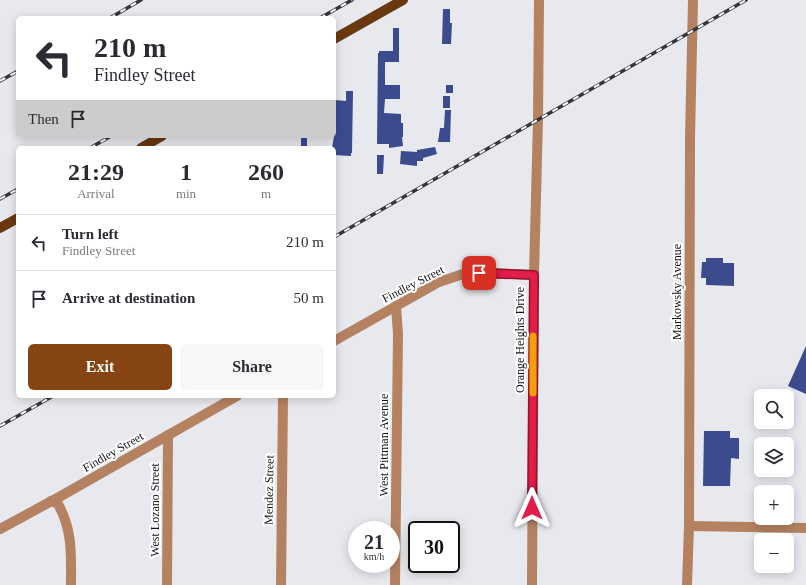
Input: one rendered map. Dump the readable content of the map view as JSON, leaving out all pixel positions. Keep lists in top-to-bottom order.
{
  "streets": {
    "street": [
      "Findley Street",
      "Markowsky Avenue",
      "Orange Heights Drive",
      "West Pittman Avenue",
      "Mendez Street",
      "West Lozano Street"
    ]
  },
  "crossings": [
    ["Findley Street", "Orange Heights Drive"],
    ["Findley Street", "West Pittman Avenue"],
    ["Findley Street", "West Lozano Street"]
  ],
  "page": {
    "turn": ["210 m", "Findley Street"],
    "then": "Then",
    "eta": [
      "21:29",
      "Arrival",
      "1",
      "min",
      "260",
      "m"
    ],
    "list": [
      {
        "name": "Turn left",
        "note": "Findley Street",
        "value": "210 m"
      },
      {
        "name": "Arrive at destination",
        "value": "50 m"
      }
    ],
    "buttons": ["Exit", "Share"],
    "map_buttons": ["+", "−"],
    "speed": "21 km/h",
    "limit": "30"
  }
}
